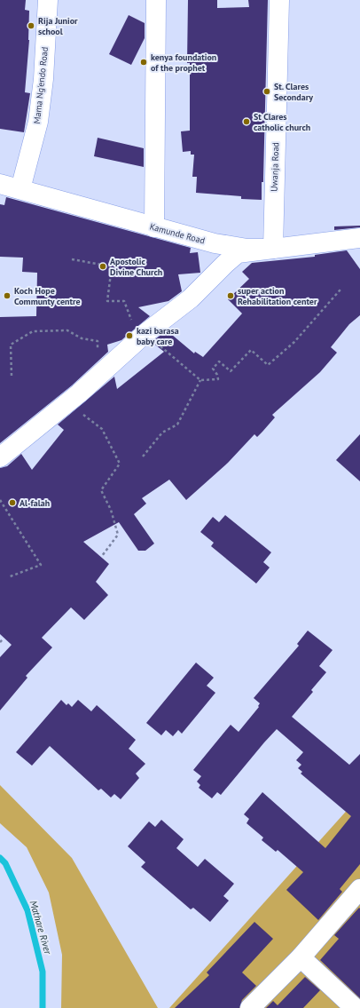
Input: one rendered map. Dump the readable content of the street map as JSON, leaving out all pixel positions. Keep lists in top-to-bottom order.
{
  "streets": {
    "street": ["Mama Ng'endo Road", "Uwanja Road", "Kamunde Road"]
  },
  "crossings": [
    ["Mama Ng'endo Road", "Kamunde Road"],
    ["Uwanja Road", "Kamunde Road"]
  ],
  "water": ["Mathare River"],
  "places": [
    "Rija Junior school",
    "kenya foundation of the prophet",
    "St. Clares Secondary",
    "St Clares catholic church",
    "Apostolic Divine Church",
    "Koch Hope Communty centre",
    "super action Rehabilitation center",
    "kazi barasa baby care",
    "Al-falah"
  ]
}
